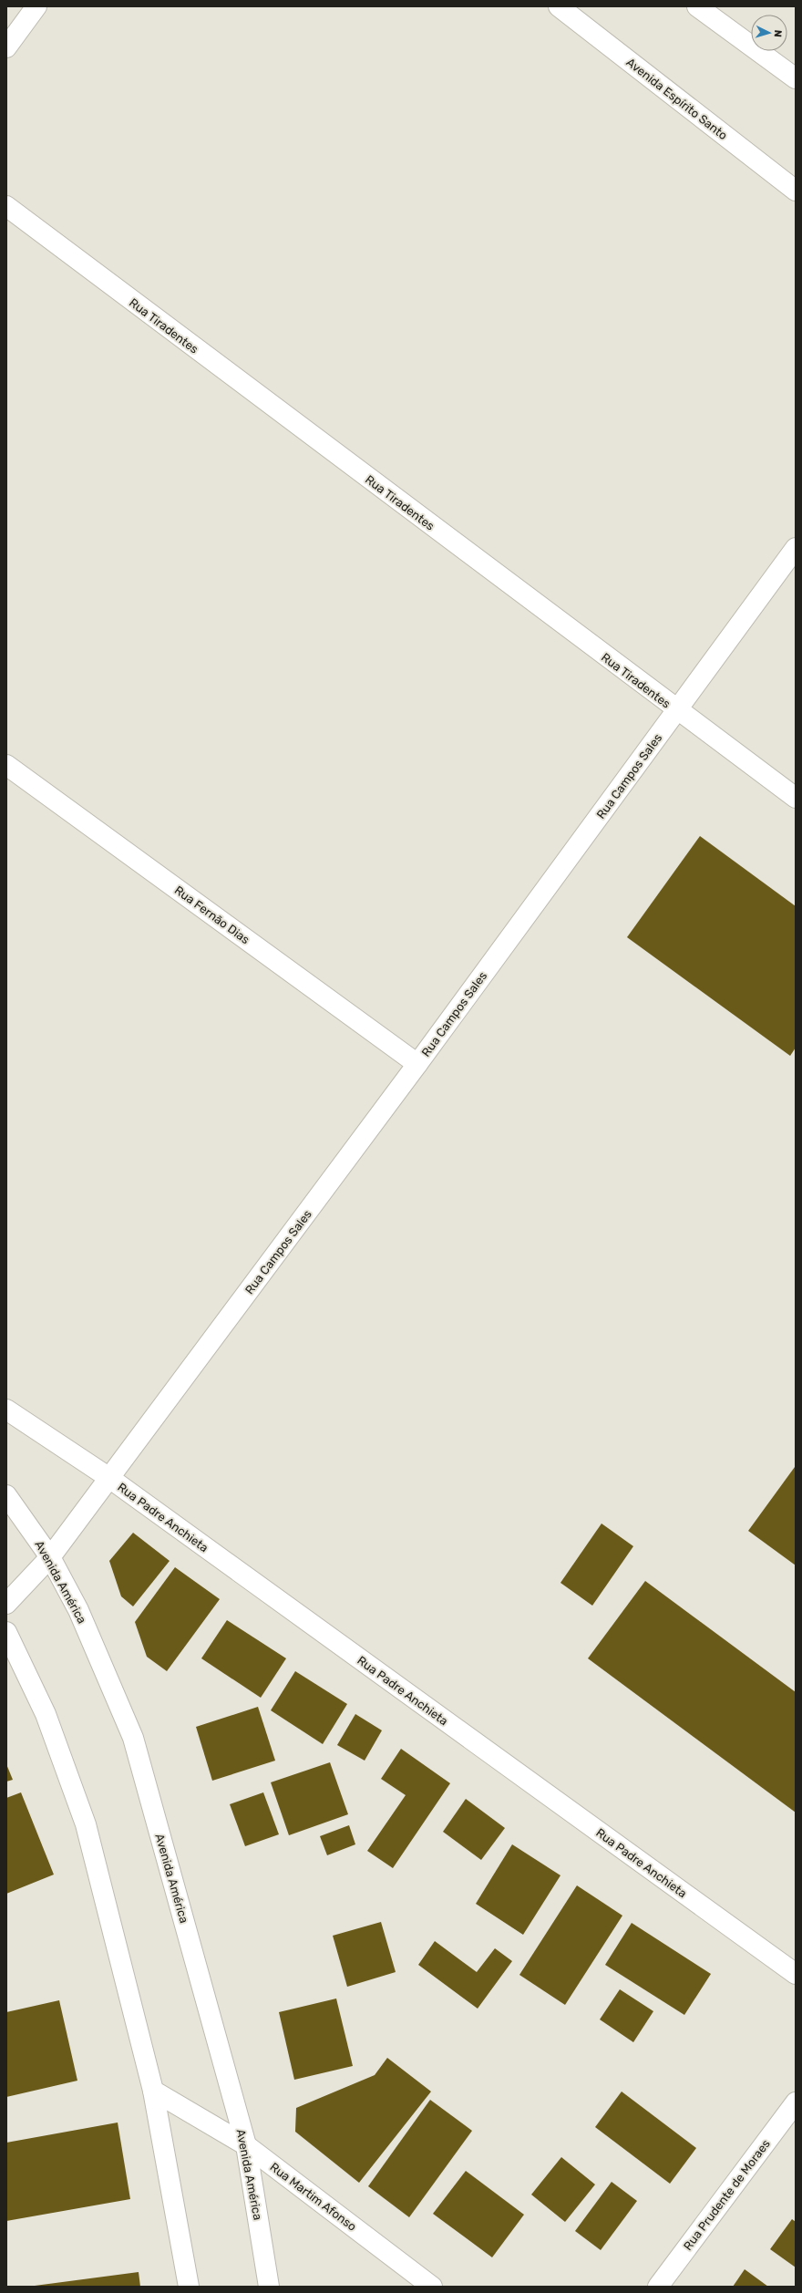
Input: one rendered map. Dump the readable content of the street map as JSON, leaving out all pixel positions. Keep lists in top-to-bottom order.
{
  "streets": {
    "street": [
      "Avenida Espírito Santo",
      "Rua Tiradentes",
      "Rua Campos Sales",
      "Rua Fernão Dias",
      "Rua Padre Anchieta",
      "Avenida América",
      "Rua Prudente de Moraes",
      "Rua Martim Afonso"
    ]
  },
  "crossings": [
    ["Rua Tiradentes", "Rua Campos Sales"],
    ["Rua Campos Sales", "Rua Fernão Dias"],
    ["Rua Campos Sales", "Rua Padre Anchieta"],
    ["Rua Campos Sales", "Avenida América"],
    ["Avenida América", "Rua Martim Afonso"]
  ],
  "north": "right"
}
